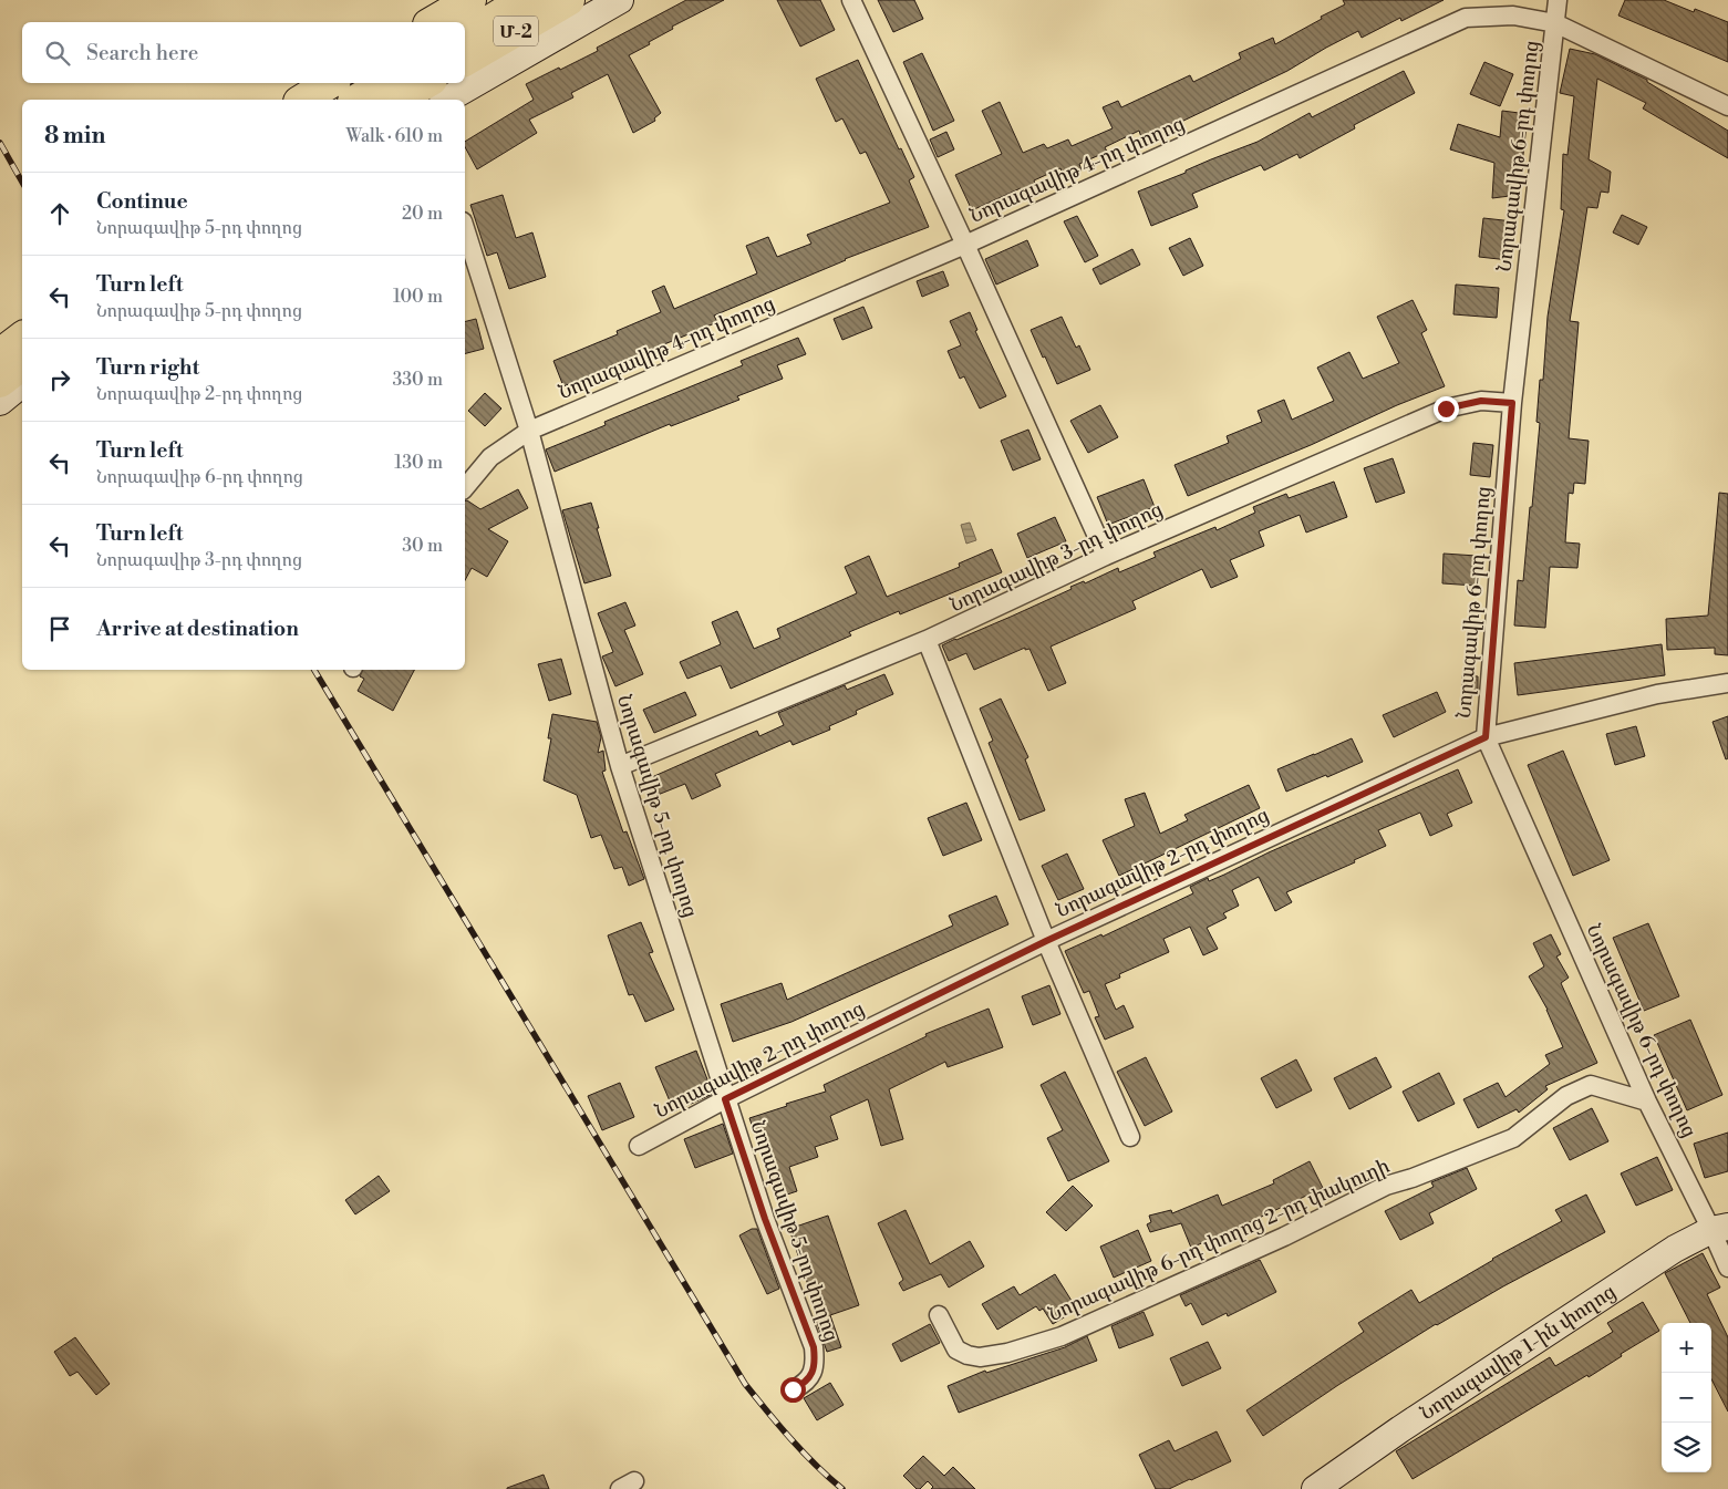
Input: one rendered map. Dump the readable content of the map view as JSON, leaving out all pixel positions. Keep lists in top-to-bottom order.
{
  "streets": {
    "highway": ["Մ-2"],
    "main road": ["Նորագավիթ 1-ին փողոց"],
    "street": [
      "Նորագավիթ 6-րդ փողոց",
      "Նորագավիթ 4-րդ փողոց",
      "Նորագավիթ 3-րդ փողոց",
      "Նորագավիթ 5-րդ փողոց",
      "Նորագավիթ 2-րդ փողոց",
      "Նորագավիթ 6-րդ փողոց 2-րդ փակուղի"
    ]
  },
  "crossings": [
    ["Նորագավիթ 6-րդ փողոց", "Նորագավիթ 4-րդ փողոց"],
    ["Նորագավիթ 6-րդ փողոց", "Նորագավիթ 3-րդ փողոց"],
    ["Նորագավիթ 6-րդ փողոց", "Նորագավիթ 2-րդ փողոց"],
    ["Նորագավիթ 6-րդ փողոց", "Նորագավիթ 6-րդ փողոց 2-րդ փակուղի"],
    ["Նորագավիթ 6-րդ փողոց", "Նորագավիթ 1-ին փողոց"],
    ["Նորագավիթ 4-րդ փողոց", "Նորագավիթ 5-րդ փողոց"],
    ["Նորագավիթ 3-րդ փողոց", "Նորագավիթ 5-րդ փողոց"],
    ["Նորագավիթ 5-րդ փողոց", "Նորագավիթ 2-րդ փողոց"]
  ],
  "page": {
    "search": "Search here",
    "heading": ["8 min", "Walk · 610 m"],
    "list": [
      ["Continue", "Նորագավիթ 5-րդ փողոց", "20 m"],
      ["Turn left", "Նորագավիթ 5-րդ փողոց", "100 m"],
      ["Turn right", "Նորագավիթ 2-րդ փողոց", "330 m"],
      ["Turn left", "Նորագավիթ 6-րդ փողոց", "130 m"],
      ["Turn left", "Նորագավիթ 3-րդ փողոց", "30 m"],
      "Arrive at destination"
    ],
    "map_buttons": ["+", "−"]
  }
}
